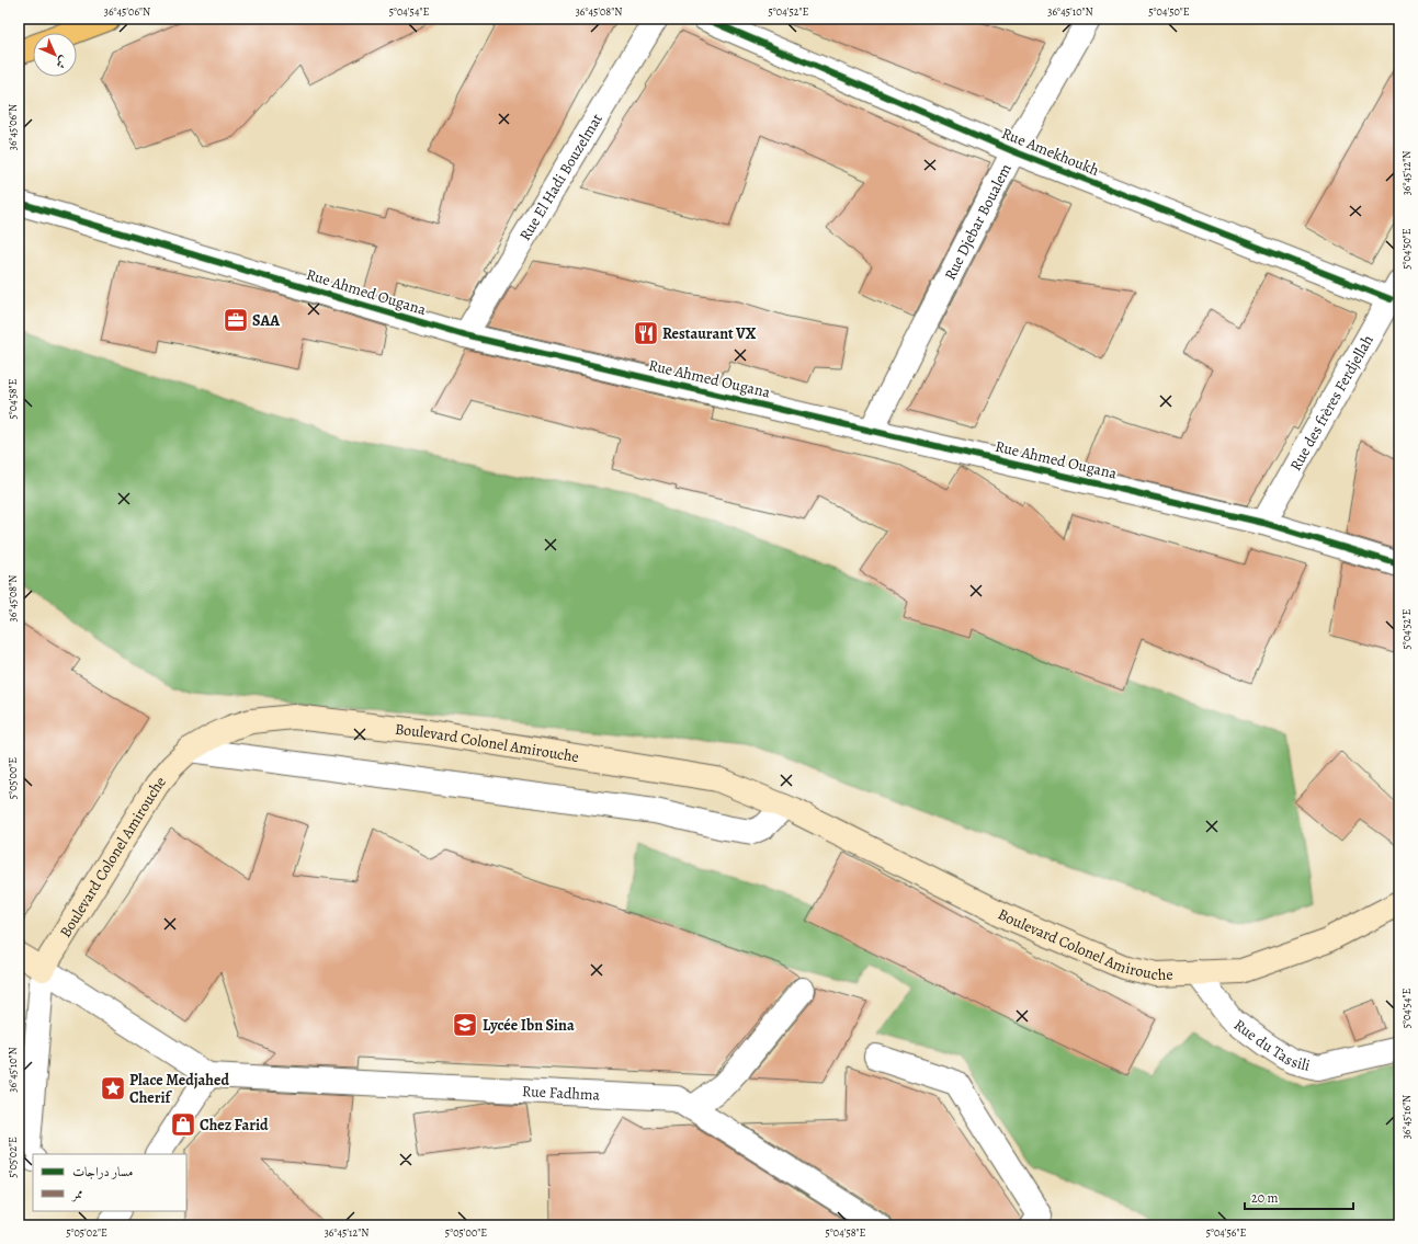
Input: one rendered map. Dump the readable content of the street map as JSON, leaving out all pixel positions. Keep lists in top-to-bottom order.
{
  "streets": {
    "main road": ["Boulevard Colonel Amirouche"],
    "street": [
      "Rue Amekhoukh",
      "Rue El Hadi Bouzelmat",
      "Rue Djebar Boualem",
      "Rue Ahmed Ougana",
      "Rue des frères Ferdjellah",
      "Rue du Tassili",
      "Rue Fadhma"
    ]
  },
  "crossings": [
    ["Rue Amekhoukh", "Rue Djebar Boualem"],
    ["Rue Amekhoukh", "Rue des frères Ferdjellah"],
    ["Rue El Hadi Bouzelmat", "Rue Ahmed Ougana"],
    ["Rue Djebar Boualem", "Rue Ahmed Ougana"],
    ["Rue Ahmed Ougana", "Rue des frères Ferdjellah"],
    ["Boulevard Colonel Amirouche", "Rue du Tassili"]
  ],
  "places": {
    "office": ["SAA"],
    "restaurant": ["Restaurant VX"],
    "school or university": ["Lycée Ibn Sina"],
    "place": ["Place Medjahed Cherif"],
    "shop": ["Chez Farid"]
  },
  "legend": ["مسار دراجات", "ممر"],
  "scale_bar": "20 m",
  "north": "bottom right",
  "coordinates": [
    "36°45'06\"N",
    "5°04'54\"E",
    "36°45'08\"N",
    "5°04'52\"E",
    "36°45'10\"N",
    "5°04'50\"E",
    "36°45'12\"N",
    "5°04'58\"E",
    "5°05'00\"E",
    "36°45'16\"N",
    "5°05'02\"E",
    "5°04'56\"E"
  ]
}
